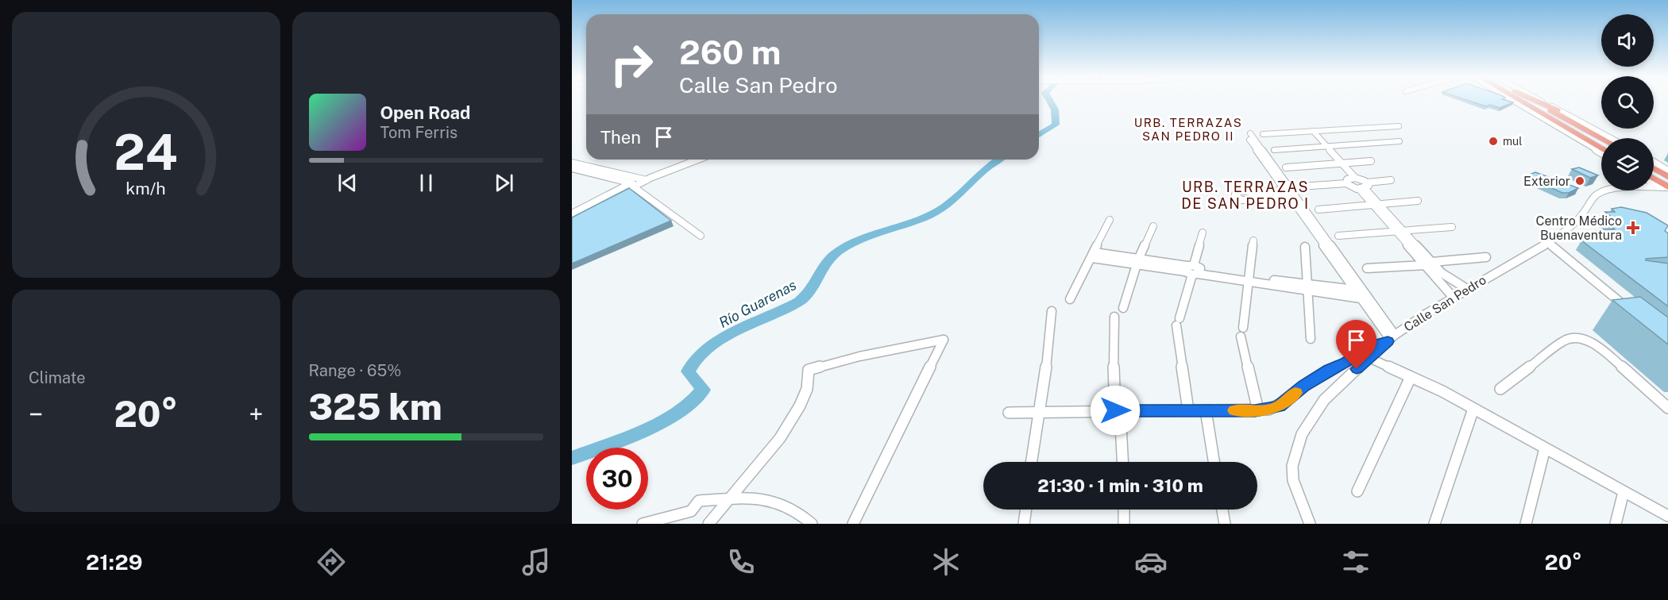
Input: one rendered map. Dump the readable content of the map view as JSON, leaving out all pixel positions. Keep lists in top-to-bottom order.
{
  "streets": {
    "street": ["Calle San Pedro"]
  },
  "districts": ["URB. TERRAZAS SAN PEDRO II", "URB. TERRAZAS DE SAN PEDRO I"],
  "water": ["Río Guarenas"],
  "places": {
    "other": ["mul", "Exterior"],
    "health": ["Centro Médico Buenaventura"]
  },
  "page": {
    "turn": ["260 m", "Calle San Pedro"],
    "song": ["Open Road", "Tom Ferris"],
    "then": "Then",
    "tile": [
      "Climate",
      ["Range · 65%", "325 km"]
    ],
    "heat": ["−", "20°", "+"],
    "limit": "30",
    "trip": "21:30 · 1 min · 310 m",
    "tabs": ["21:29", "20°"],
    "gauge": ["24", "km/h"]
  }
}
